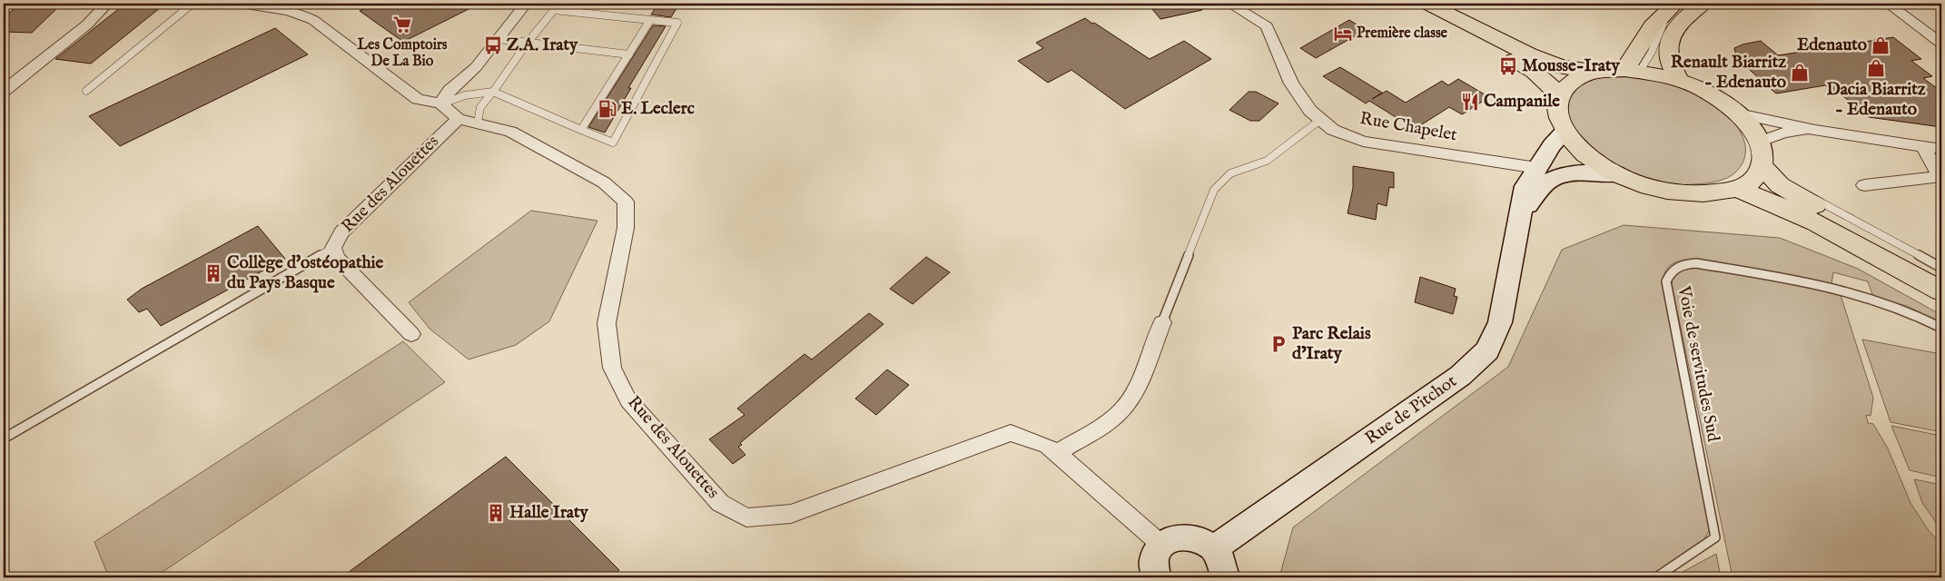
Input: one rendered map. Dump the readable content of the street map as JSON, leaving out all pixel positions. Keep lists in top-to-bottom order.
{
  "streets": {
    "street": ["Rue Chapelet", "Rue des Alouettes", "Rue de Pitchot"],
    "lane": ["Voie de servitudes Sud"]
  },
  "crossings": [
    ["Rue Chapelet", "Rue de Pitchot"]
  ],
  "places": {
    "supermarket": ["Les Comptoirs De La Bio"],
    "hotel": ["Première classe"],
    "bus stop": ["Z.A. Iraty", "Mousse-Iraty"],
    "shop": ["Edenauto", "Dacia Biarritz - Edenauto", "Renault Biarritz - Edenauto"],
    "restaurant": ["Campanile"],
    "fuel station": ["E. Leclerc"],
    "building": ["Collège d'ostéopathie du Pays Basque", "Halle Iraty"],
    "parking": ["Parc Relais d’Iraty"]
  }
}
